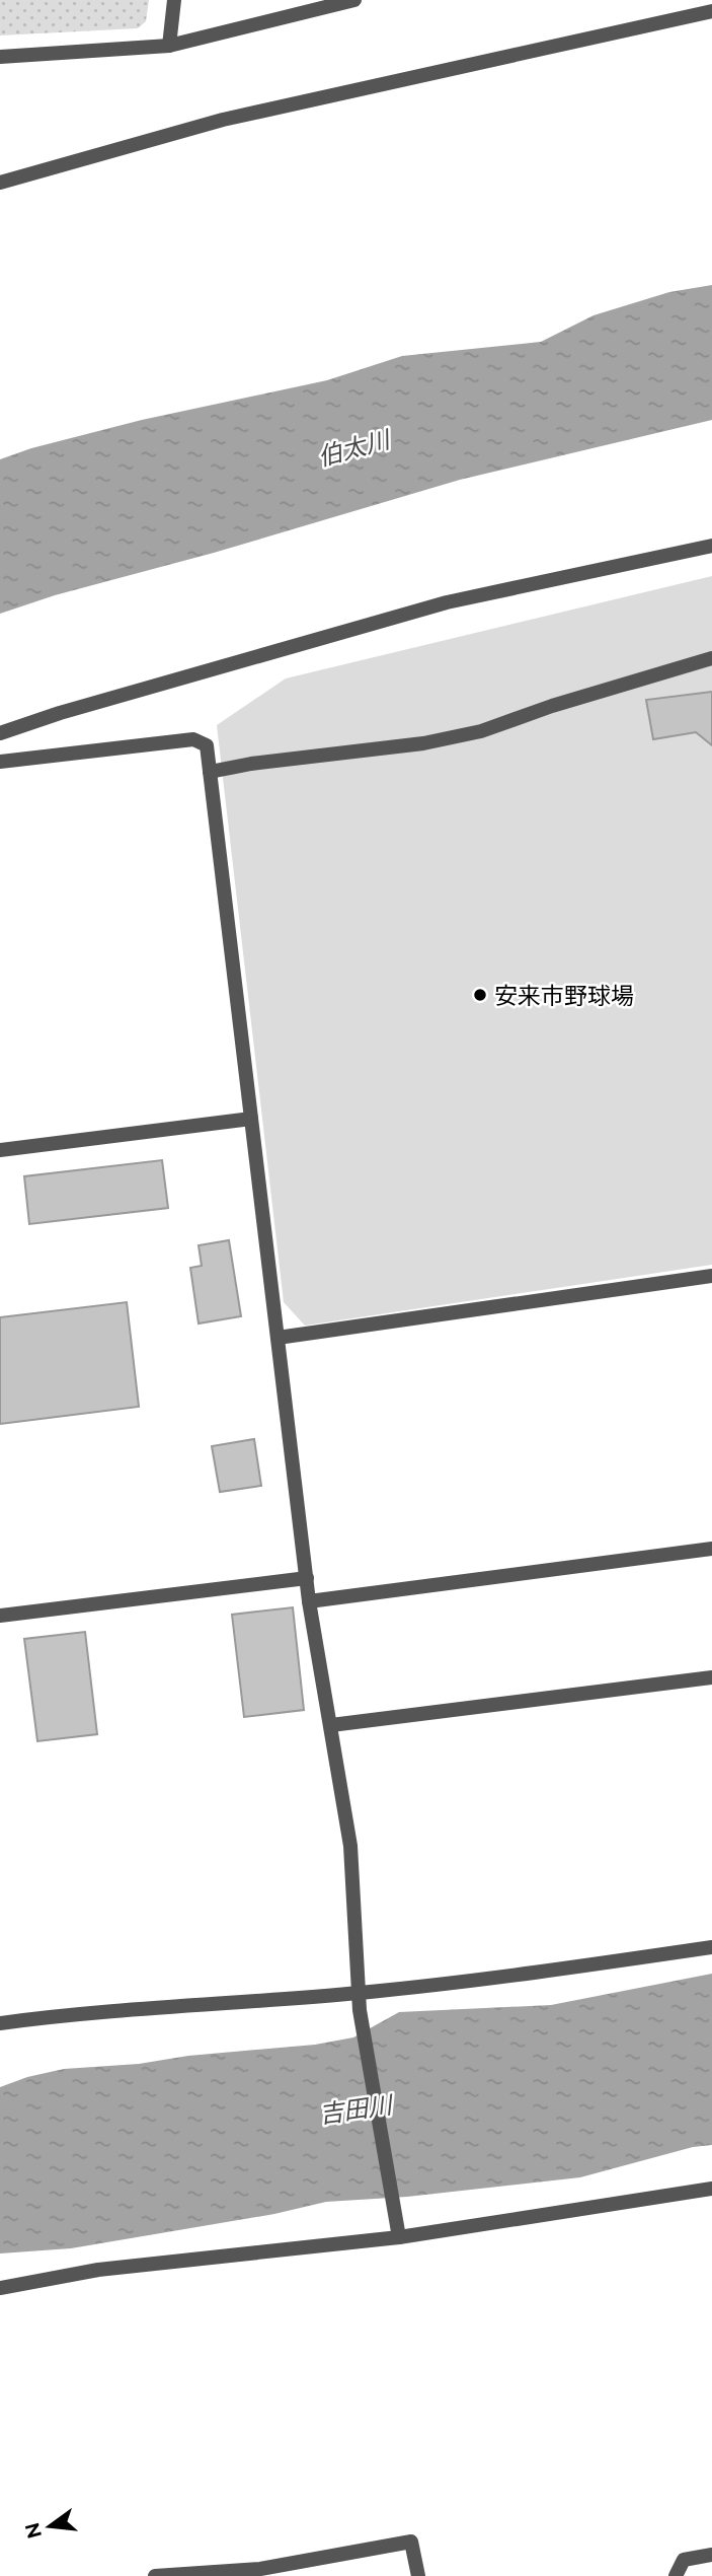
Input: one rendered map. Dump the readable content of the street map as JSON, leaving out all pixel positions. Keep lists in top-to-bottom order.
{
  "water": ["伯太川", "吉田川"],
  "places": ["安来市野球場"],
  "north": "left"
}
